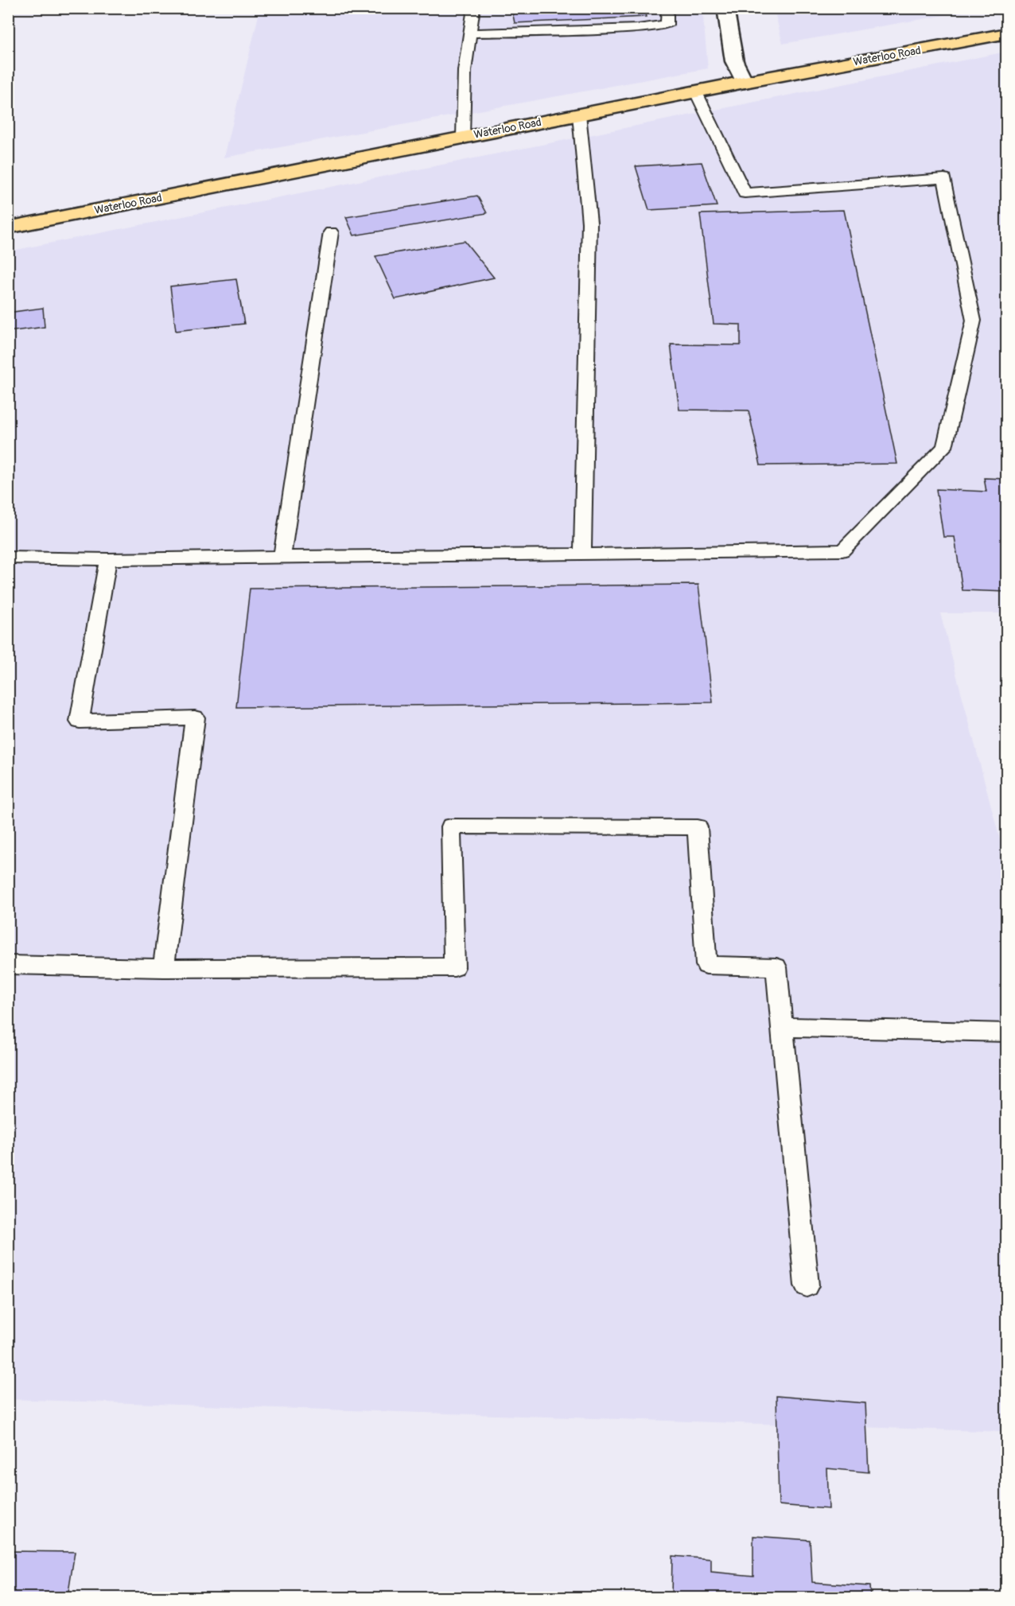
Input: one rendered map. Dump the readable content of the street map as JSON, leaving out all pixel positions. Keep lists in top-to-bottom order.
{
  "streets": {
    "main road": ["Waterloo Road"]
  }
}
